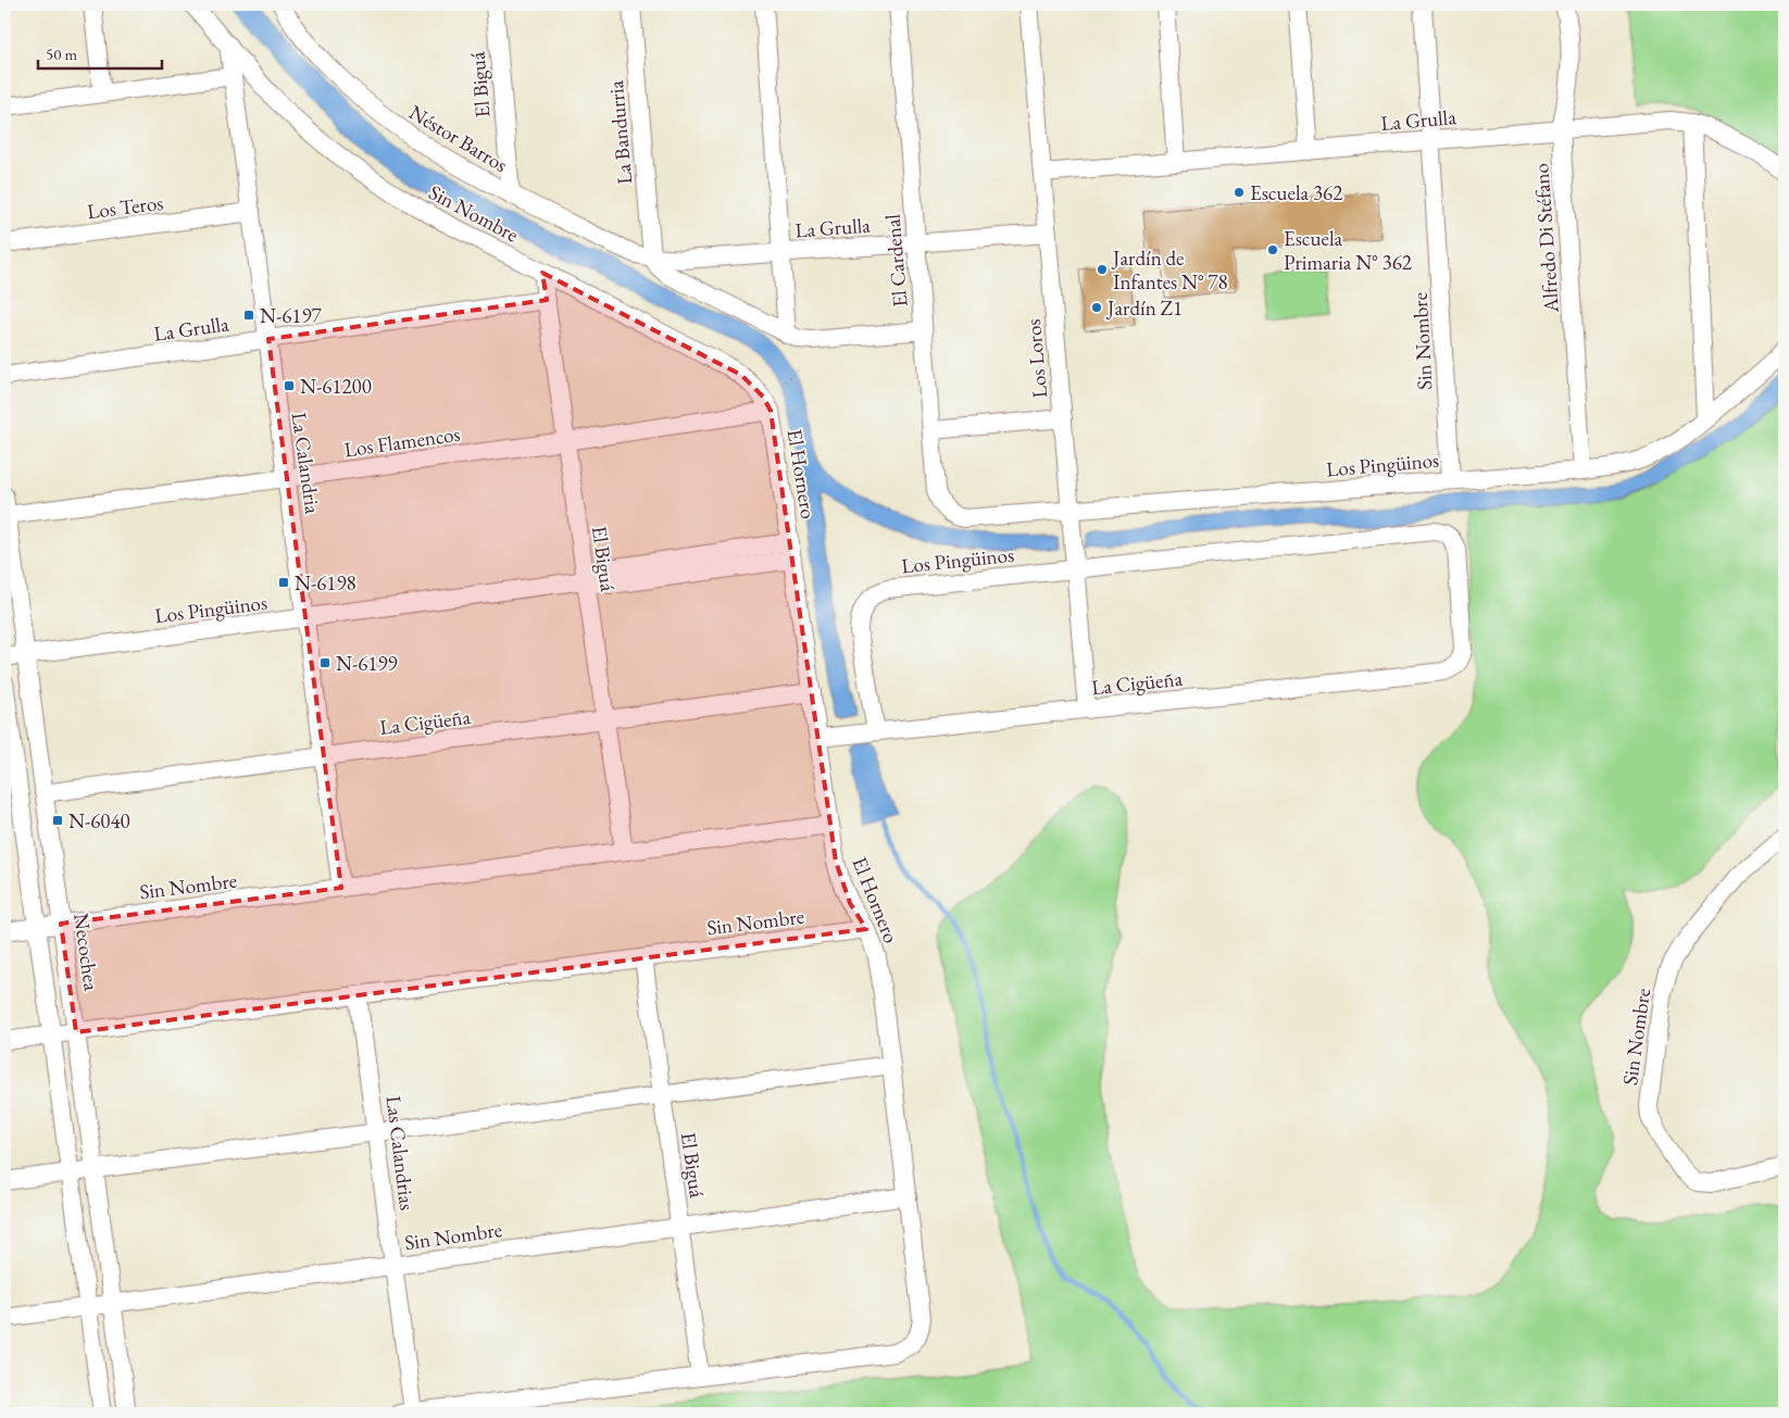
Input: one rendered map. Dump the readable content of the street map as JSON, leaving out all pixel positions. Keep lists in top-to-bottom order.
{
  "streets": {
    "street": [
      "El Biguá",
      "La Grulla",
      "La Bandurria",
      "Néstor Barros",
      "Los Teros",
      "Sin Nombre",
      "Alfredo Di Stéfano",
      "El Cardenal",
      "Los Loros",
      "Los Flamencos",
      "La Calandria",
      "Los Pingüinos",
      "El Hornero",
      "La Cigüeña",
      "Necochea",
      "Las Calandrias"
    ]
  },
  "crossings": [
    ["El Biguá", "La Grulla"],
    ["El Biguá", "Néstor Barros"],
    ["El Biguá", "Sin Nombre"],
    ["El Biguá", "Los Flamencos"],
    ["El Biguá", "Los Pingüinos"],
    ["El Biguá", "El Hornero"],
    ["El Biguá", "La Cigüeña"],
    ["La Grulla", "La Bandurria"],
    ["La Grulla", "Néstor Barros"],
    ["La Grulla", "Sin Nombre"],
    ["La Grulla", "Alfredo Di Stéfano"],
    ["La Grulla", "El Cardenal"],
    ["La Grulla", "Los Loros"],
    ["La Grulla", "La Calandria"],
    ["La Bandurria", "Néstor Barros"],
    ["Los Teros", "La Calandria"],
    ["Sin Nombre", "Los Flamencos"],
    ["Sin Nombre", "La Calandria"],
    ["Sin Nombre", "Los Pingüinos"],
    ["Sin Nombre", "El Hornero"],
    ["Sin Nombre", "Necochea"],
    ["Sin Nombre", "Las Calandrias"],
    ["Alfredo Di Stéfano", "Los Pingüinos"],
    ["El Cardenal", "Los Pingüinos"],
    ["Los Loros", "Los Pingüinos"],
    ["Los Loros", "La Cigüeña"],
    ["Los Flamencos", "La Calandria"],
    ["Los Flamencos", "El Hornero"],
    ["Los Flamencos", "Necochea"],
    ["La Calandria", "Los Pingüinos"],
    ["La Calandria", "La Cigüeña"],
    ["Los Pingüinos", "El Hornero"],
    ["Los Pingüinos", "La Cigüeña"],
    ["Los Pingüinos", "Necochea"],
    ["El Hornero", "La Cigüeña"],
    ["La Cigüeña", "Necochea"]
  ],
  "places": {
    "other": [
      "Escuela 362",
      "Escuela Primaria N° 362",
      "Jardín de Infantes N° 78",
      "Jardín Z1"
    ],
    "transit": [
      "N-6197",
      "N-61200",
      "N-6198",
      "N-6199",
      "N-6040"
    ]
  },
  "scale_bar": "50 m"
}
